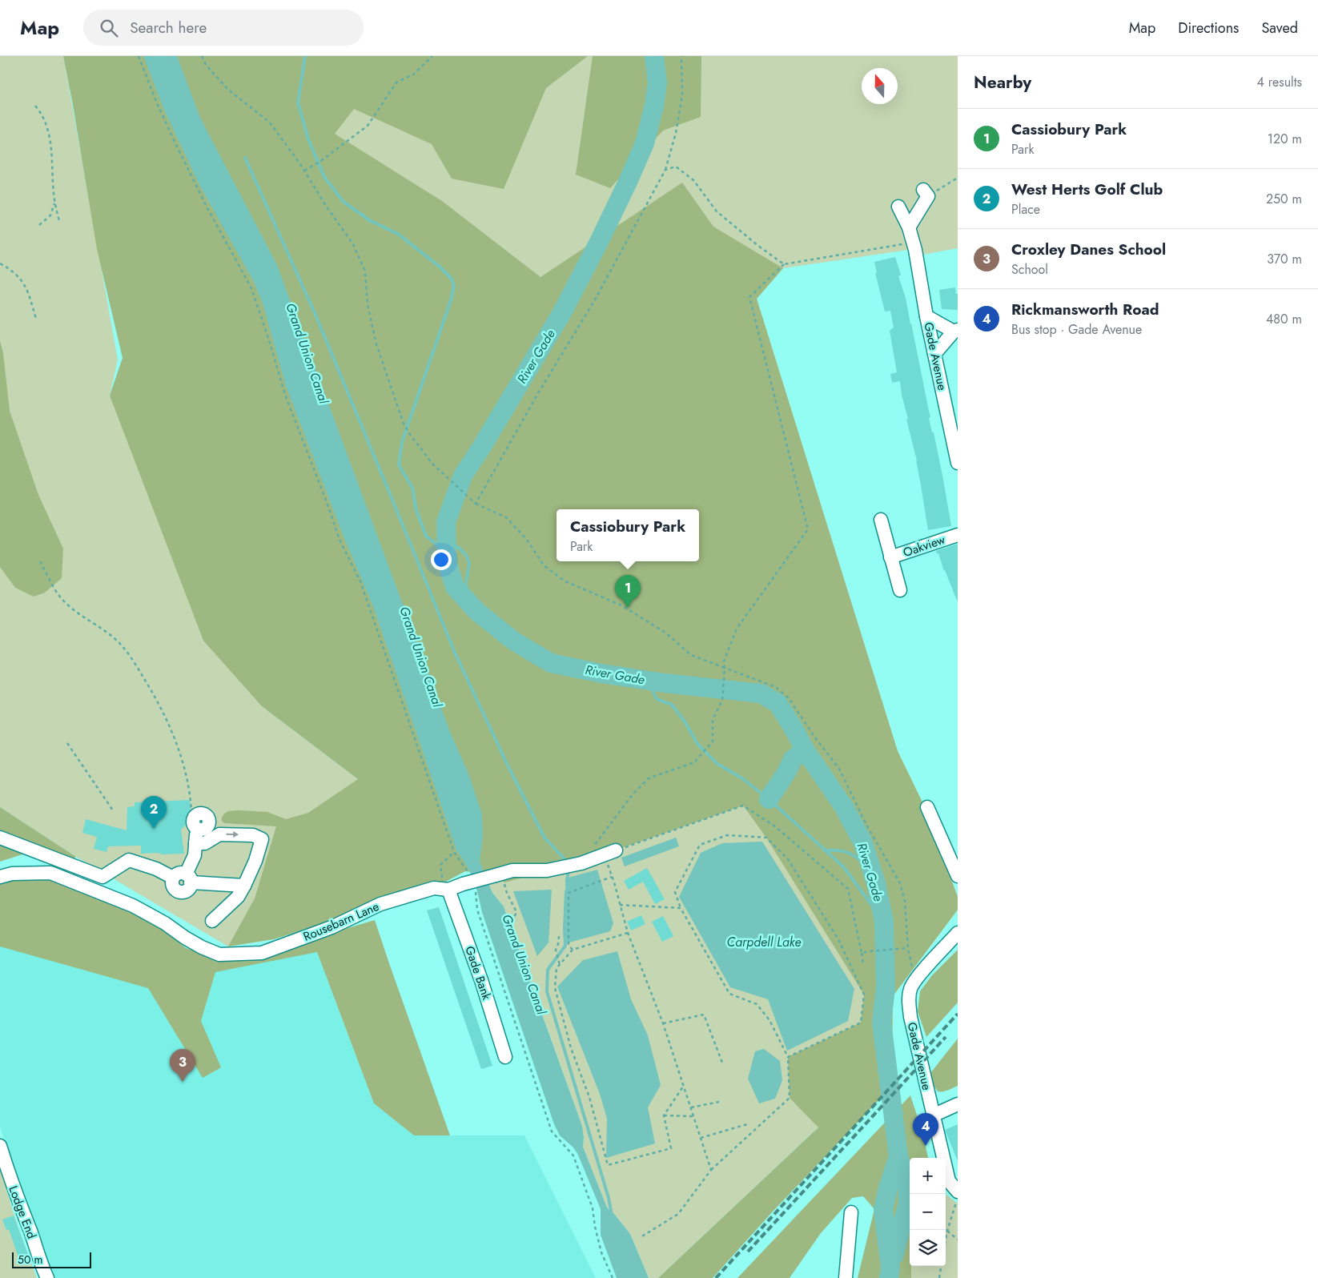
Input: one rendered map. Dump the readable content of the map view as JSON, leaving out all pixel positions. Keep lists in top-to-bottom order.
{
  "streets": {
    "street": [
      "Gade Avenue",
      "Oakview",
      "Rousebarn Lane",
      "Gade Bank",
      "Lodge End"
    ]
  },
  "crossings": [
    ["Rousebarn Lane", "Gade Bank"]
  ],
  "water": ["Grand Union Canal", "River Gade", "Carpdell Lake"],
  "scale_bar": "50 m",
  "north": "top",
  "page": {
    "header": "Map",
    "search": "Search here",
    "nav": ["Map", "Directions", "Saved"],
    "heading": ["Nearby", "4 results"],
    "list": [
      {
        "mark": "1",
        "name": "Cassiobury Park",
        "note": "Park",
        "value": "120 m"
      },
      {
        "mark": "2",
        "name": "West Herts Golf Club",
        "note": "Place",
        "value": "250 m"
      },
      {
        "mark": "3",
        "name": "Croxley Danes School",
        "note": "School",
        "value": "370 m"
      },
      {
        "mark": "4",
        "name": "Rickmansworth Road",
        "note": "Bus stop · Gade Avenue",
        "value": "480 m"
      }
    ],
    "popup": ["Cassiobury Park", "Park"],
    "pins": [
      "1",
      "2",
      "3",
      "4"
    ],
    "map_buttons": ["+", "−"],
    "scale": "50 m"
  }
}
